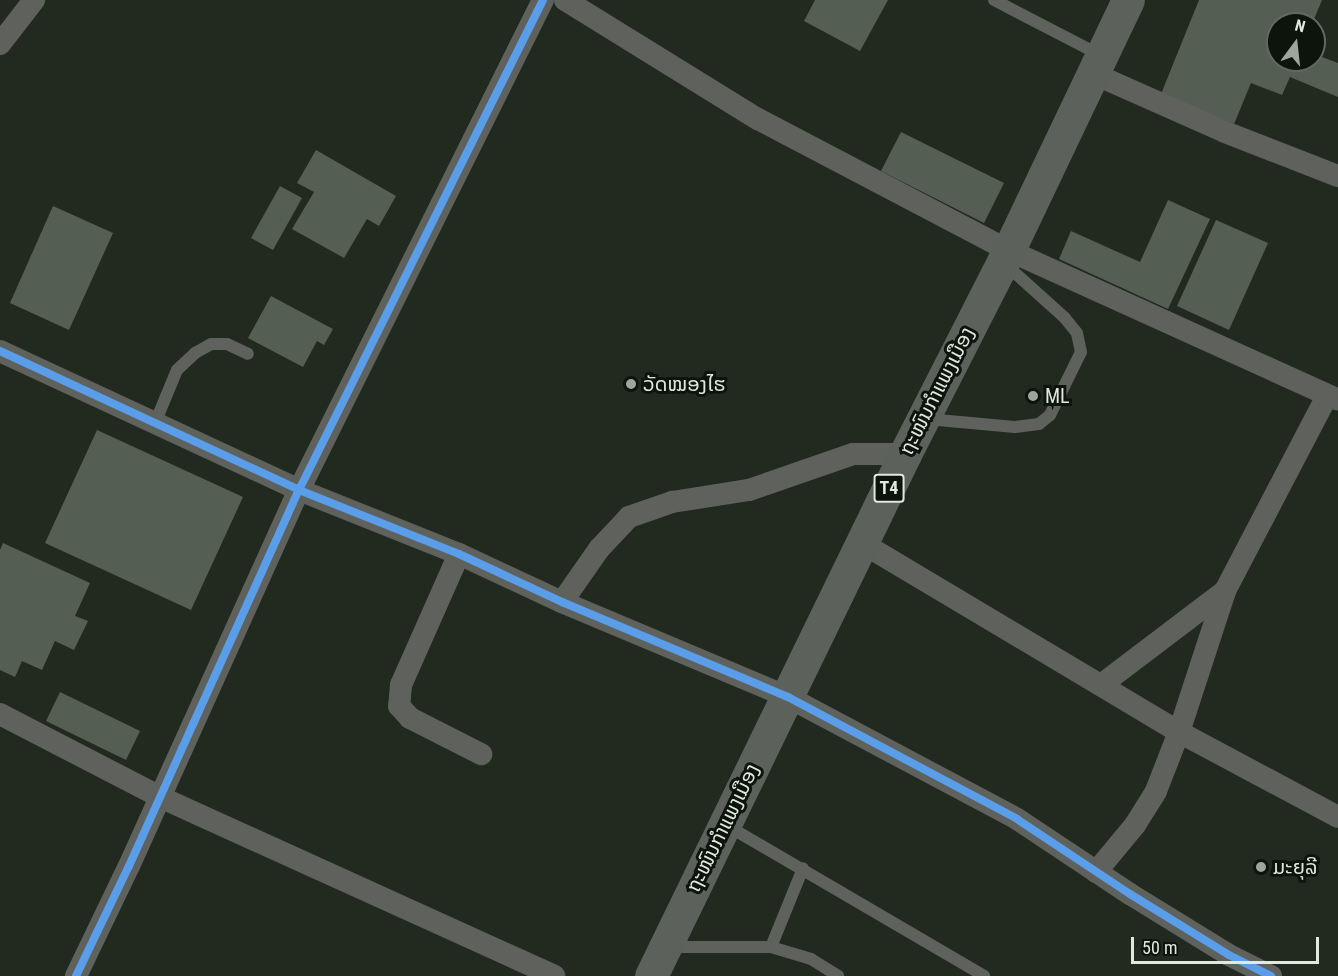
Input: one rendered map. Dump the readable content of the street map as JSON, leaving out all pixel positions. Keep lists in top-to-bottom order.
{
  "streets": {
    "main road": ["ຖະໜົນກຳແພງເມືອງ", "T4"]
  },
  "places": ["ວັດໝອງໄຮ", "ML", "ມະຍຸລີ"],
  "scale_bar": "50 m",
  "north": "top"
}
